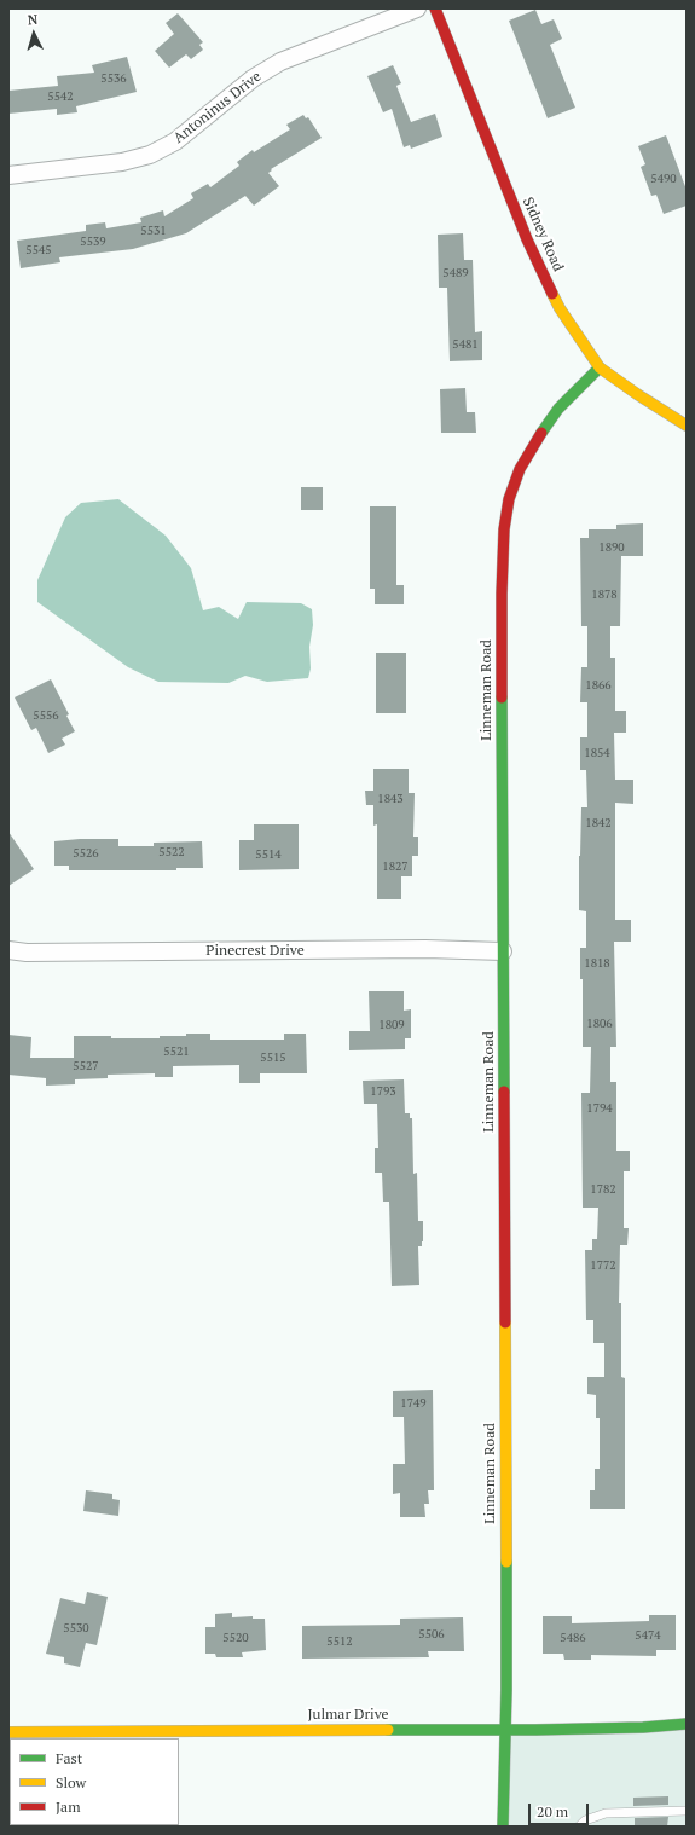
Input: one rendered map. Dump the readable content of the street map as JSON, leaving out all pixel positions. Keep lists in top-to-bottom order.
{
  "streets": {
    "street": [
      "Antoninus Drive",
      "Sidney Road",
      "Linneman Road",
      "Pinecrest Drive",
      "Julmar Drive"
    ]
  },
  "crossings": [
    ["Sidney Road", "Linneman Road"],
    ["Linneman Road", "Pinecrest Drive"],
    ["Linneman Road", "Julmar Drive"]
  ],
  "house_numbers": [
    "5536",
    "5542",
    "5490",
    "5531",
    "5539",
    "5545",
    "5489",
    "5481",
    "1890",
    "1878",
    "1866",
    "5556",
    "1854",
    "1843",
    "1842",
    "5522",
    "5526",
    "5514",
    "1827",
    "1818",
    "1806",
    "1809",
    "5521",
    "5515",
    "5527",
    "1793",
    "1794",
    "1782",
    "1772",
    "1749",
    "5530",
    "5506",
    "5474",
    "5520",
    "5486",
    "5512"
  ],
  "legend": ["Fast", "Slow", "Jam"],
  "scale_bar": "20 m",
  "north": "top"
}
